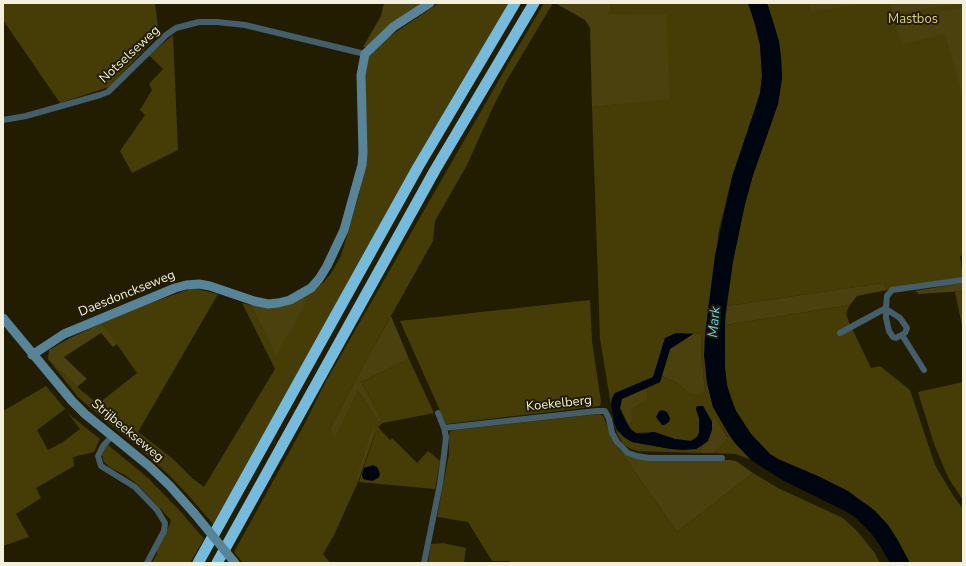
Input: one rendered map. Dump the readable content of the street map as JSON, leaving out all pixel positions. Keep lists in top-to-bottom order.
{
  "streets": {
    "street": [
      "Notselseweg",
      "Daesdonckseweg",
      "Koekelberg",
      "Strijbeekseweg"
    ]
  },
  "crossings": [
    ["Notselseweg", "Daesdonckseweg"],
    ["Daesdonckseweg", "Strijbeekseweg"]
  ],
  "water": ["Mark"],
  "parks": ["Mastbos"]
}
